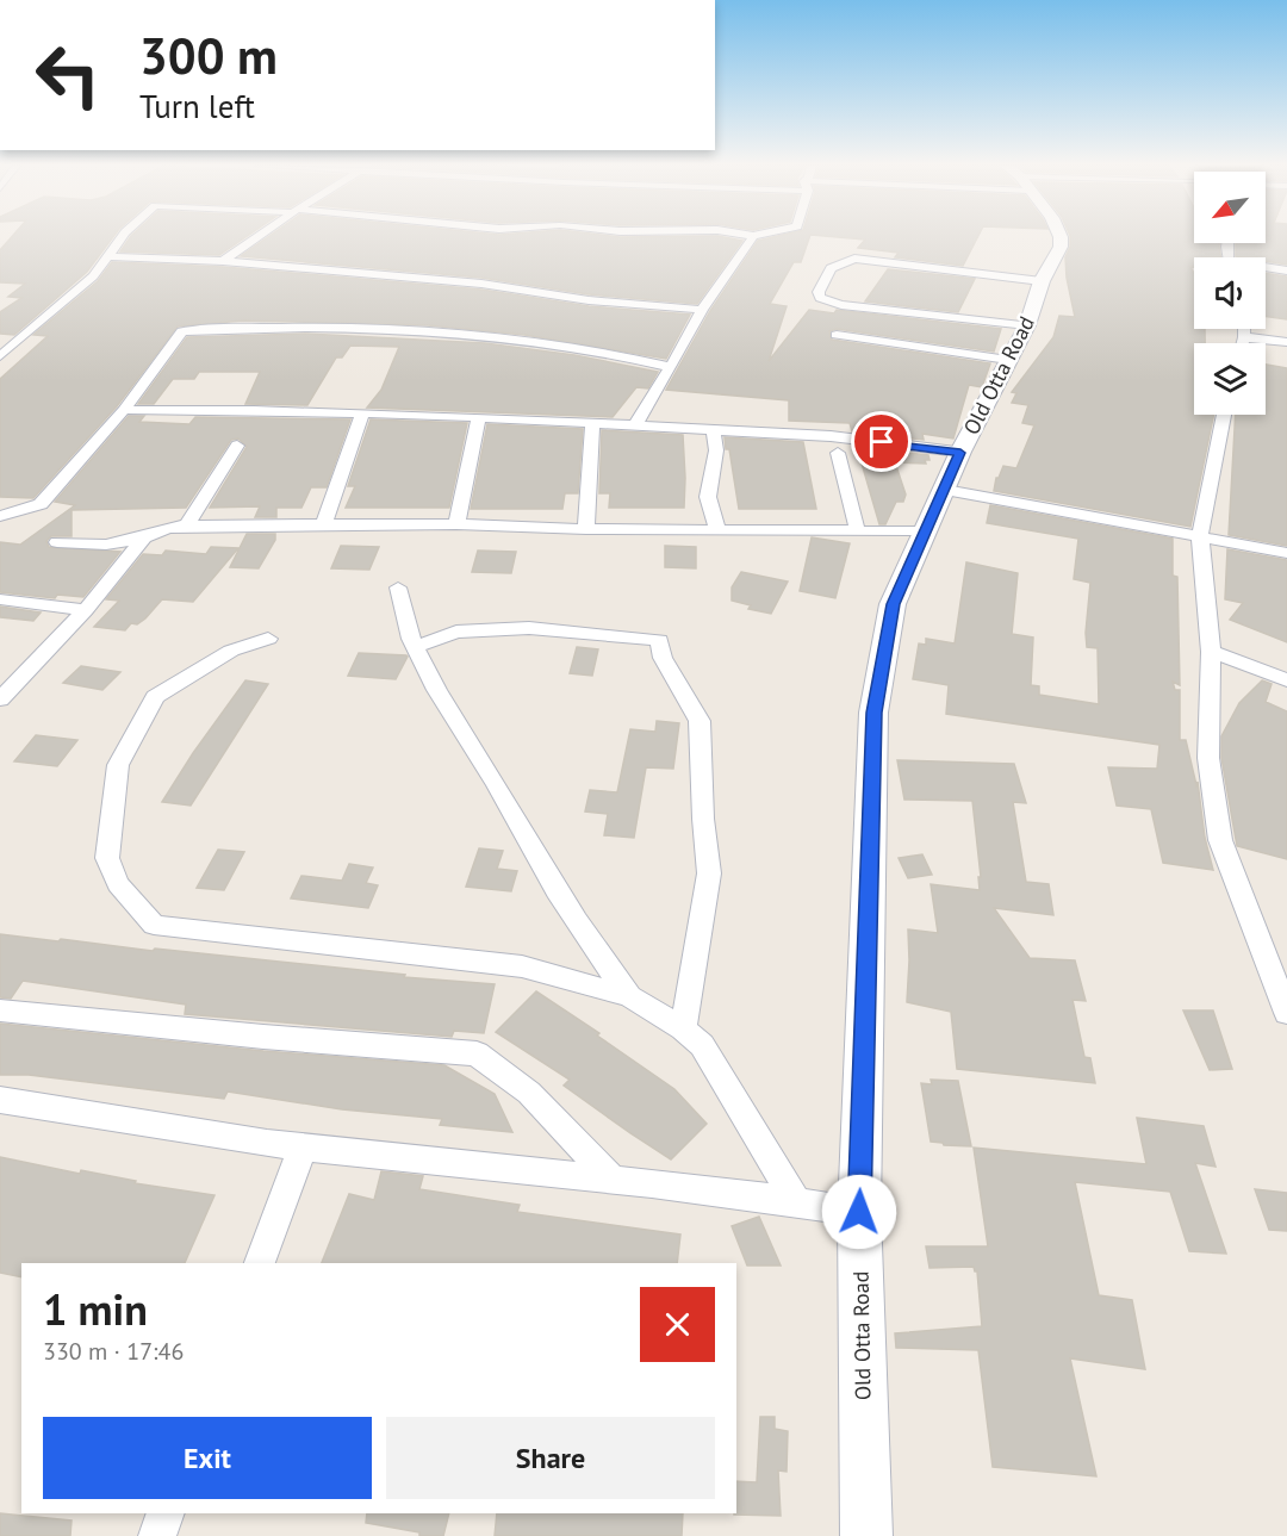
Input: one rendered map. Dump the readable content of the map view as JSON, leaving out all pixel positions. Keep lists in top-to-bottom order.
{
  "streets": {
    "street": ["Old Otta Road"]
  },
  "north": "bottom left",
  "page": {
    "turn": ["300 m", "Turn left"],
    "heading": ["1 min", "330 m · 17:46"],
    "buttons": ["Exit", "Share"]
  }
}
